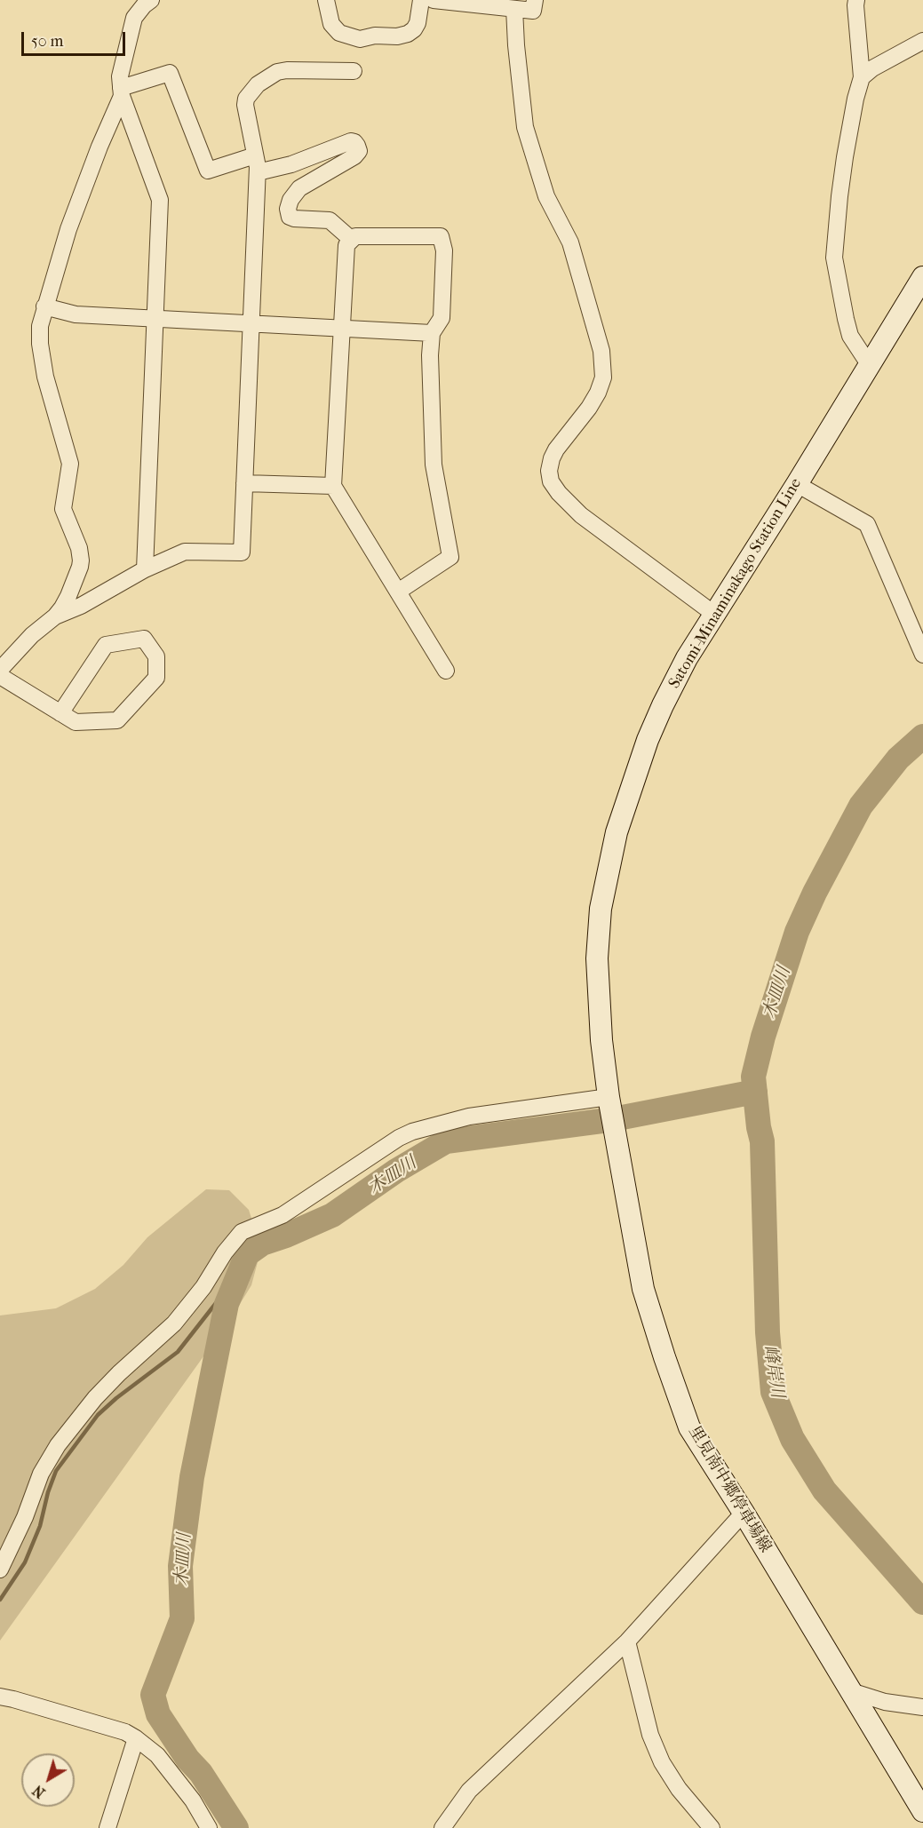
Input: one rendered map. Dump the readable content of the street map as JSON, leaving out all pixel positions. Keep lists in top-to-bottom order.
{
  "streets": {
    "main road": ["Satomi-Minaminakago Station Line", "里見南中郷停車場線"]
  },
  "crossings": [
    ["Satomi-Minaminakago Station Line", "里見南中郷停車場線"]
  ],
  "water": ["木皿川", "峰岸川"],
  "scale_bar": "50 m",
  "north": "bottom left"
}
